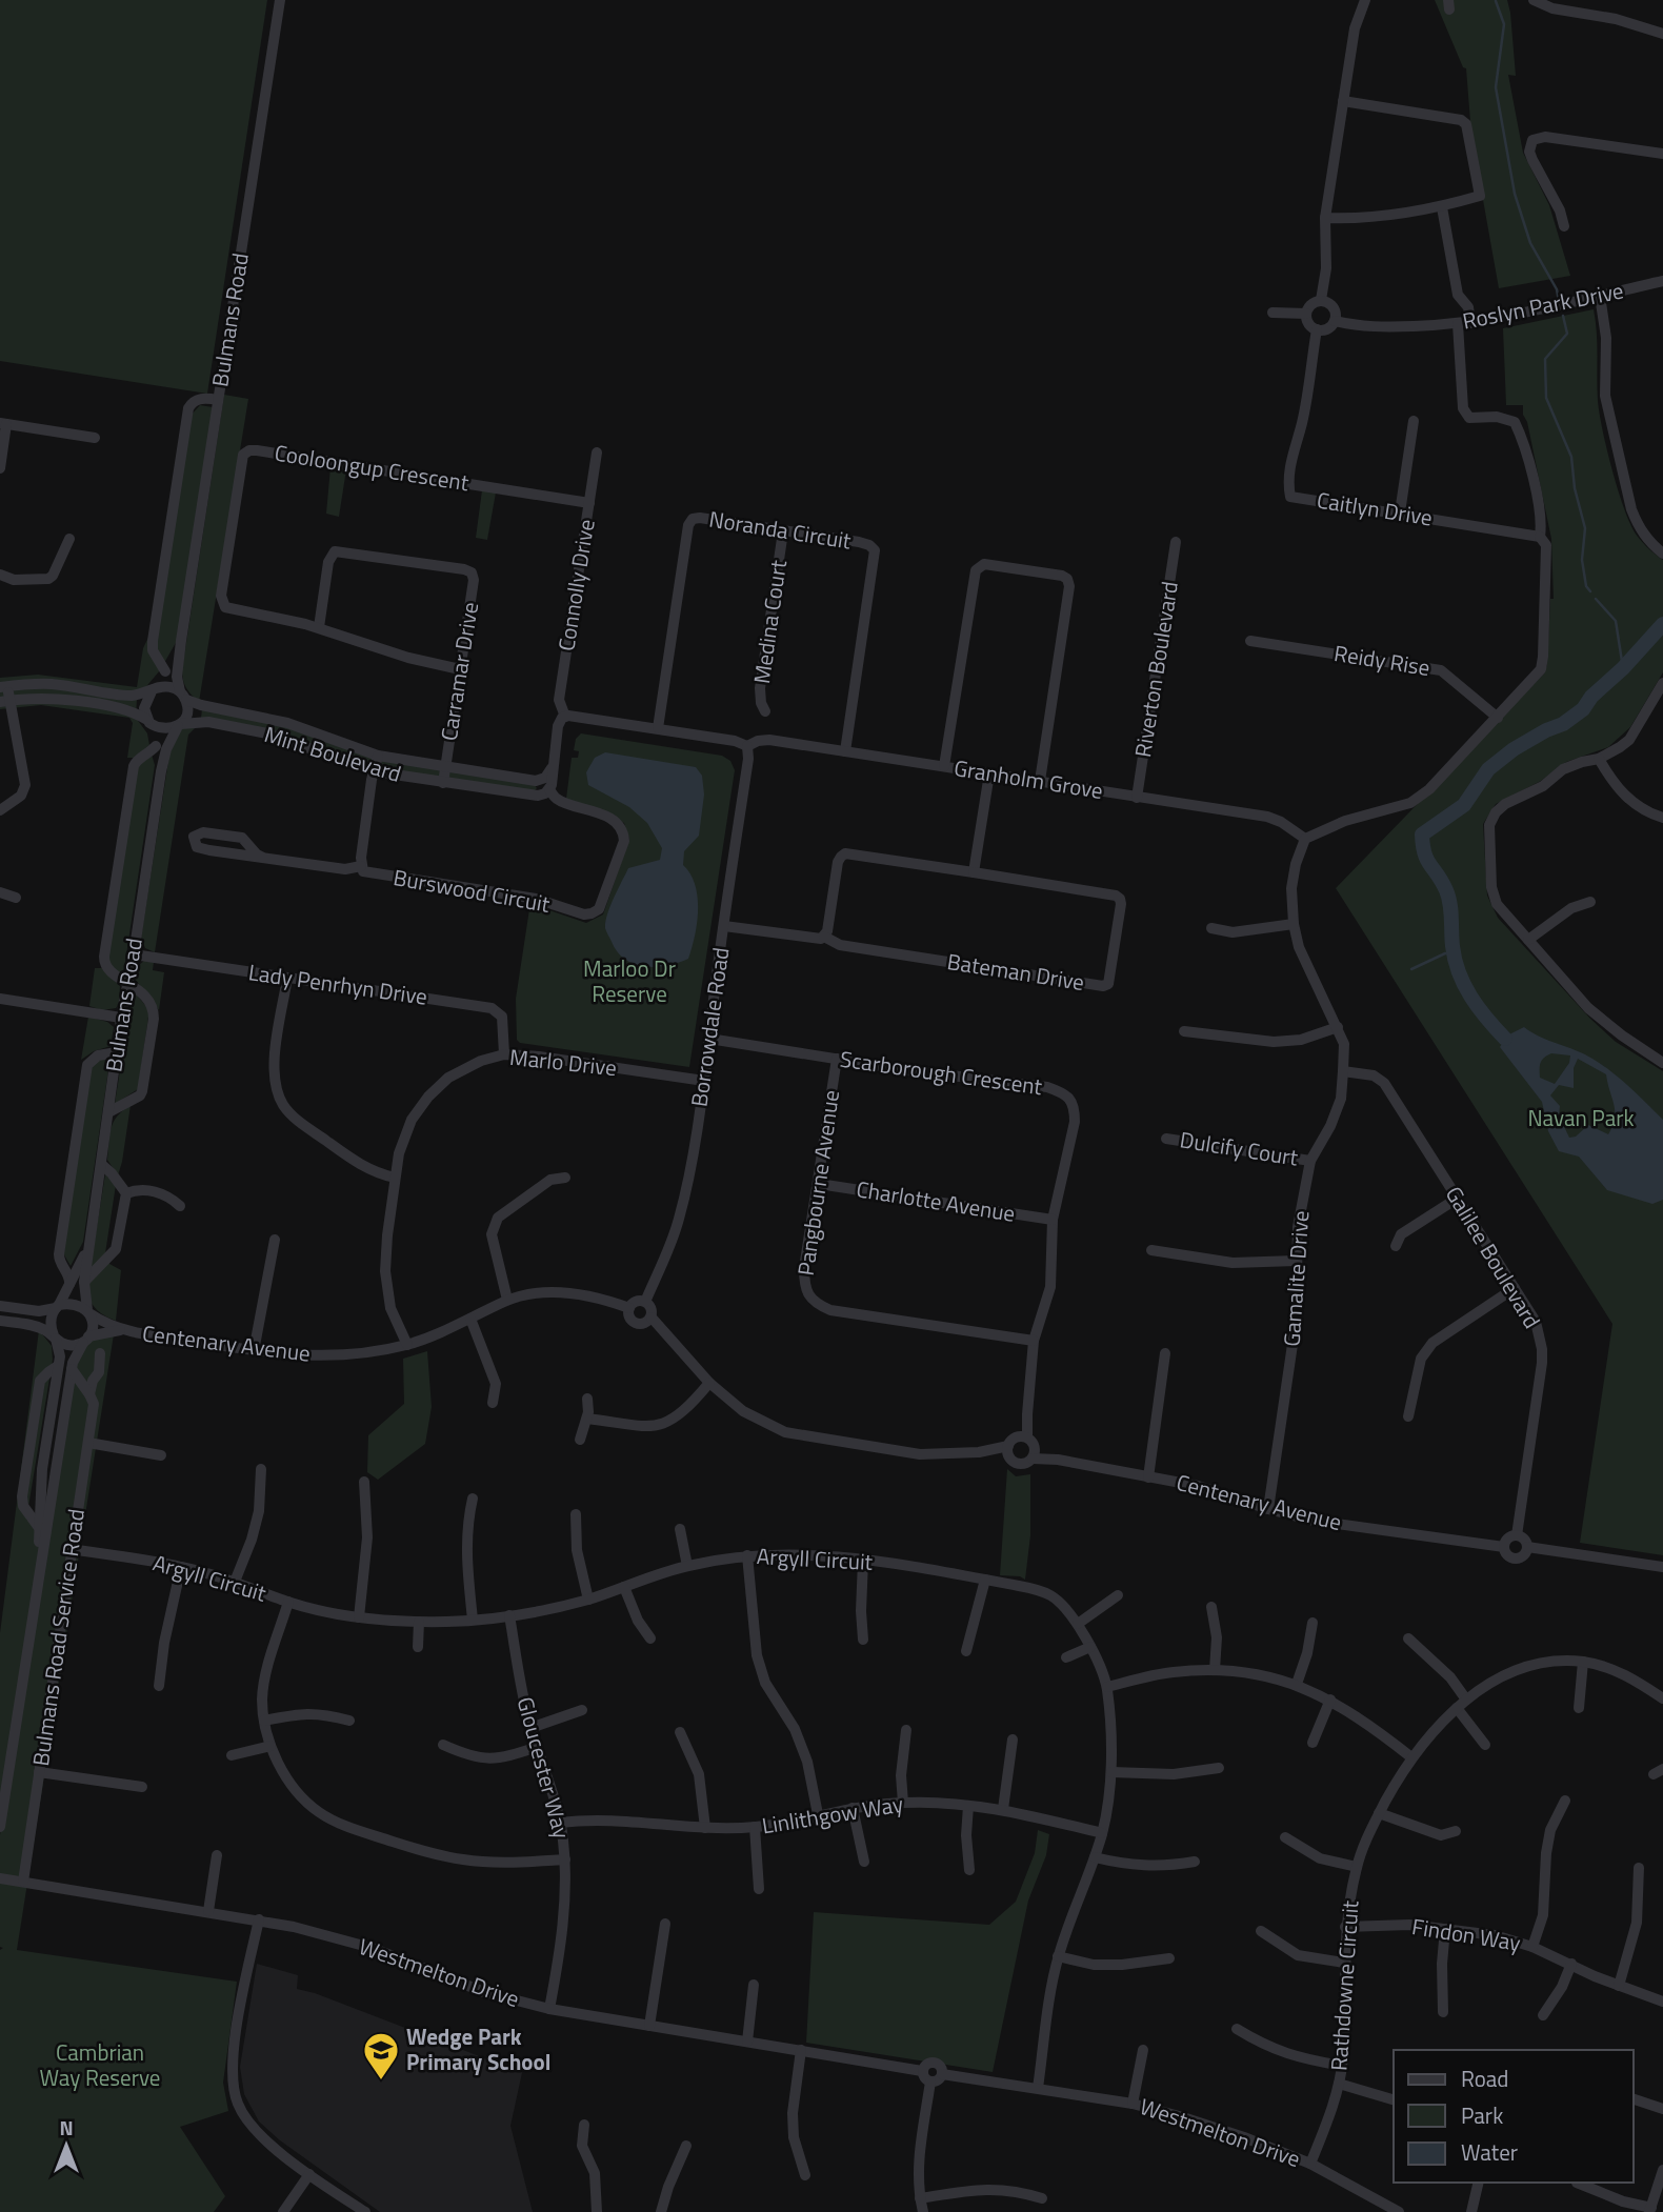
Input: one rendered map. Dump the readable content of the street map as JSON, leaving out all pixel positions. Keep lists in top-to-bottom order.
{
  "streets": {
    "street": [
      "Roslyn Park Drive",
      "Bulmans Road",
      "Cooloongup Crescent",
      "Caitlyn Drive",
      "Noranda Circuit",
      "Connolly Drive",
      "Medina Court",
      "Reidy Rise",
      "Riverton Boulevard",
      "Carramar Drive",
      "Mint Boulevard",
      "Granholm Grove",
      "Burswood Circuit",
      "Bateman Drive",
      "Lady Penrhyn Drive",
      "Borrowdale Road",
      "Marlo Drive",
      "Scarborough Crescent",
      "Dulcify Court",
      "Pangbourne Avenue",
      "Charlotte Avenue",
      "Galilee Boulevard",
      "Gamalite Drive",
      "Centenary Avenue",
      "Argyll Circuit",
      "Bulmans Road Service Road",
      "Gloucester Way",
      "Linlithgow Way",
      "Findon Way",
      "Westmelton Drive",
      "Rathdowne Circuit"
    ]
  },
  "crossings": [
    ["Roslyn Park Drive", "Caitlyn Drive"],
    ["Bulmans Road", "Mint Boulevard"],
    ["Bulmans Road", "Lady Penrhyn Drive"],
    ["Bulmans Road", "Centenary Avenue"],
    ["Cooloongup Crescent", "Connolly Drive"],
    ["Cooloongup Crescent", "Carramar Drive"],
    ["Noranda Circuit", "Medina Court"],
    ["Noranda Circuit", "Granholm Grove"],
    ["Riverton Boulevard", "Granholm Grove"],
    ["Carramar Drive", "Mint Boulevard"],
    ["Mint Boulevard", "Burswood Circuit"],
    ["Granholm Grove", "Borrowdale Road"],
    ["Granholm Grove", "Gamalite Drive"],
    ["Lady Penrhyn Drive", "Marlo Drive"],
    ["Borrowdale Road", "Marlo Drive"],
    ["Borrowdale Road", "Scarborough Crescent"],
    ["Borrowdale Road", "Centenary Avenue"],
    ["Marlo Drive", "Centenary Avenue"],
    ["Scarborough Crescent", "Pangbourne Avenue"],
    ["Scarborough Crescent", "Charlotte Avenue"],
    ["Scarborough Crescent", "Centenary Avenue"],
    ["Dulcify Court", "Gamalite Drive"],
    ["Pangbourne Avenue", "Charlotte Avenue"],
    ["Galilee Boulevard", "Gamalite Drive"],
    ["Galilee Boulevard", "Centenary Avenue"],
    ["Gamalite Drive", "Centenary Avenue"],
    ["Argyll Circuit", "Bulmans Road Service Road"],
    ["Argyll Circuit", "Gloucester Way"],
    ["Argyll Circuit", "Linlithgow Way"],
    ["Argyll Circuit", "Westmelton Drive"],
    ["Bulmans Road Service Road", "Westmelton Drive"],
    ["Gloucester Way", "Linlithgow Way"],
    ["Gloucester Way", "Westmelton Drive"],
    ["Findon Way", "Rathdowne Circuit"],
    ["Westmelton Drive", "Rathdowne Circuit"]
  ],
  "parks": ["Marloo Dr Reserve", "Navan Park", "Cambrian Way Reserve"],
  "places": {
    "school or university": ["Wedge Park Primary School"]
  },
  "legend": ["Road", "Park", "Water"],
  "north": "top"
}
